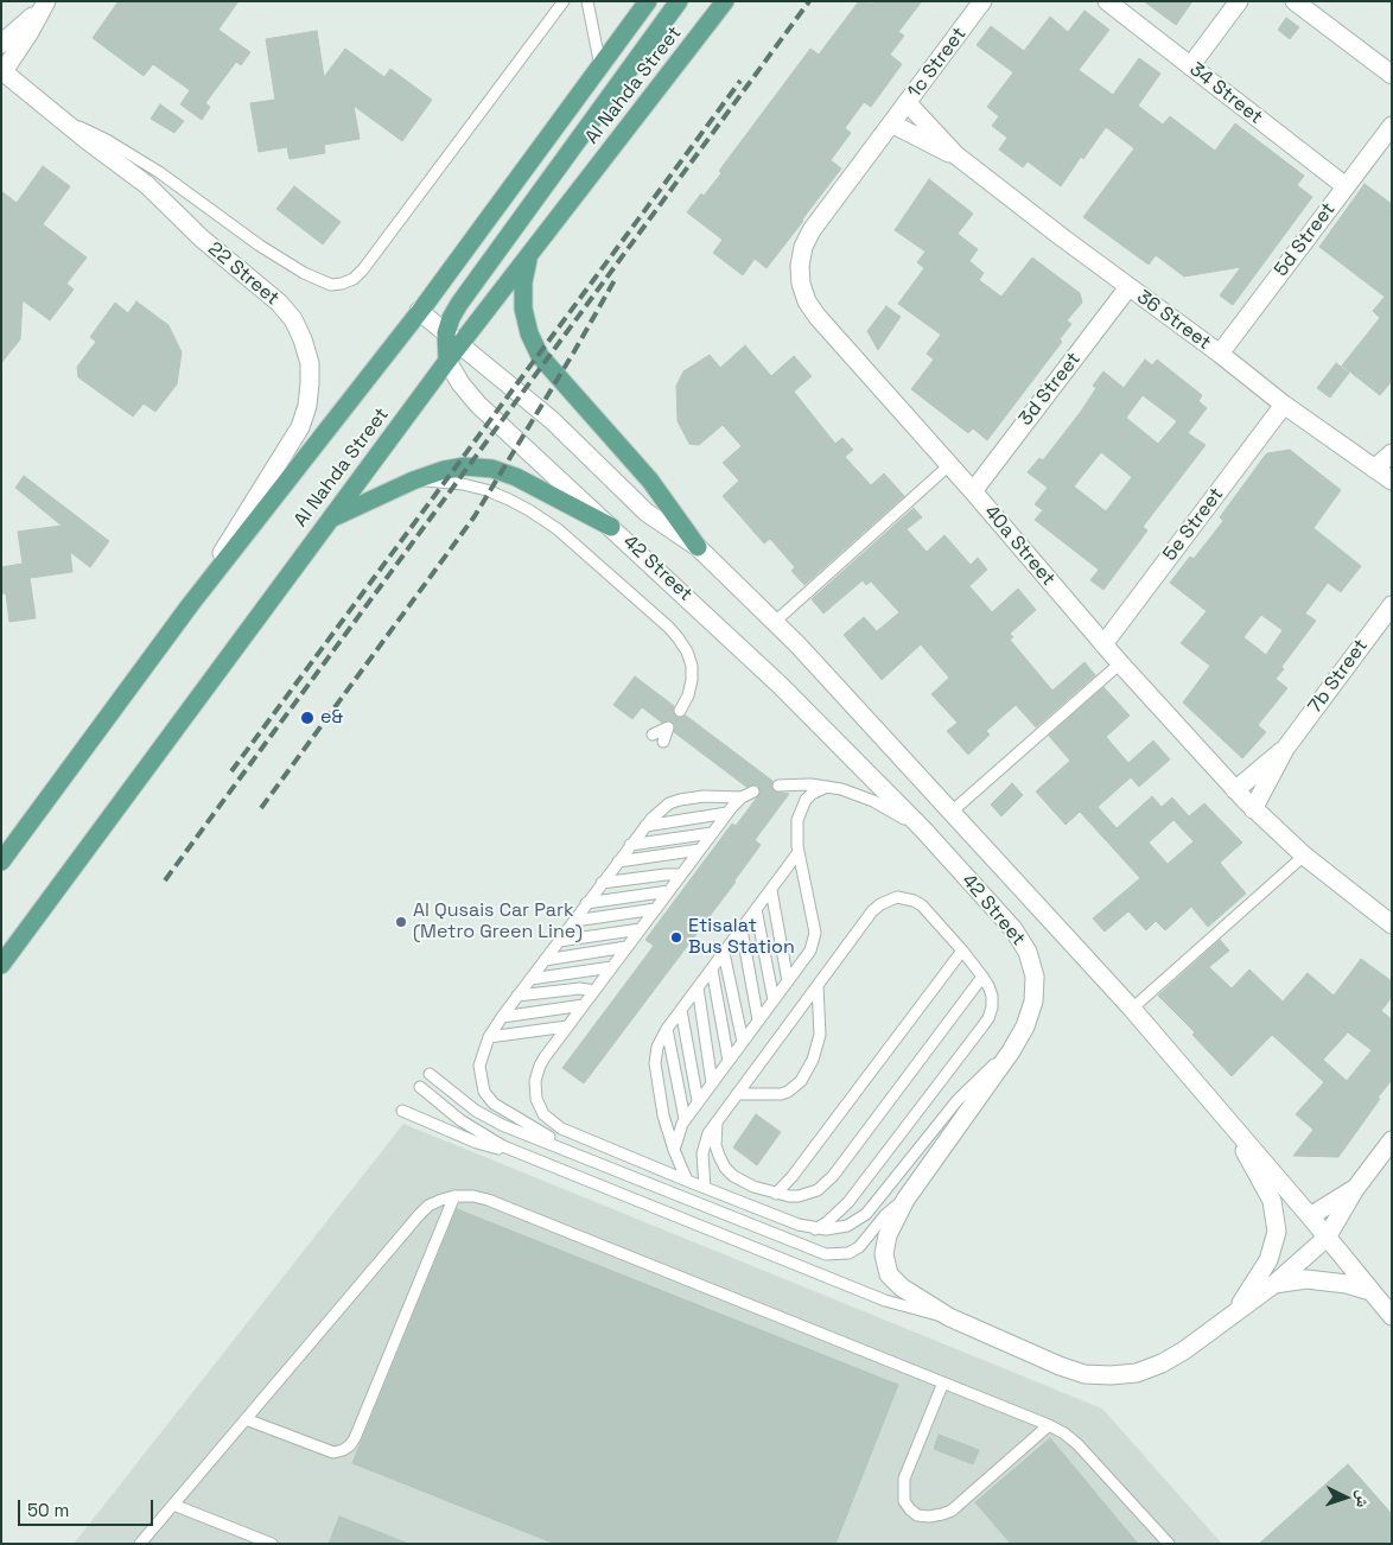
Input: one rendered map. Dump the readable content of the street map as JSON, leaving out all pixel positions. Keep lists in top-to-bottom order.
{
  "streets": {
    "main road": ["Al Nahda Street"],
    "street": [
      "1c Street",
      "34 Street",
      "5d Street",
      "22 Street",
      "36 Street",
      "3d Street",
      "5e Street",
      "40a Street",
      "42 Street",
      "7b Street"
    ]
  },
  "crossings": [
    ["1c Street", "36 Street"],
    ["1c Street", "40a Street"],
    ["Al Nahda Street", "22 Street"],
    ["Al Nahda Street", "42 Street"],
    ["34 Street", "5d Street"],
    ["5d Street", "36 Street"],
    ["36 Street", "3d Street"],
    ["36 Street", "5e Street"],
    ["36 Street", "40a Street"],
    ["3d Street", "40a Street"],
    ["5e Street", "40a Street"],
    ["40a Street", "7b Street"]
  ],
  "places": ["e&", "Al Qusais Car Park (Metro Green Line)", "Etisalat Bus Station"],
  "scale_bar": "50 m",
  "north": "right"
}
